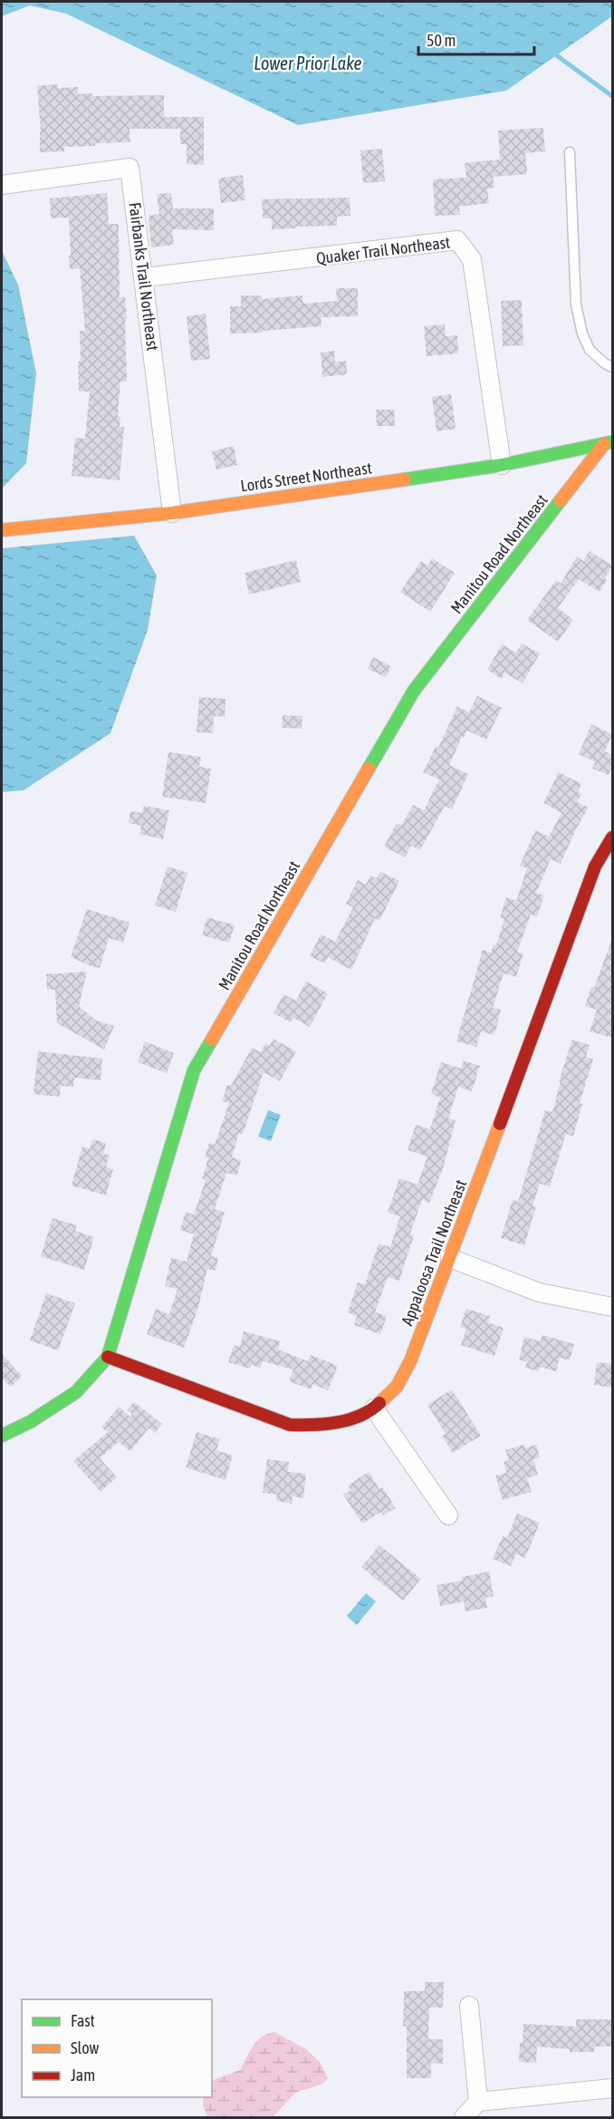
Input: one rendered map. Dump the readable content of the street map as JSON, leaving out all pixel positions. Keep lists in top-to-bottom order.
{
  "streets": {
    "street": [
      "Quaker Trail Northeast",
      "Fairbanks Trail Northeast",
      "Lords Street Northeast",
      "Manitou Road Northeast",
      "Appaloosa Trail Northeast"
    ]
  },
  "crossings": [
    ["Quaker Trail Northeast", "Fairbanks Trail Northeast"],
    ["Quaker Trail Northeast", "Lords Street Northeast"],
    ["Fairbanks Trail Northeast", "Lords Street Northeast"],
    ["Lords Street Northeast", "Manitou Road Northeast"],
    ["Manitou Road Northeast", "Appaloosa Trail Northeast"]
  ],
  "water": ["Lower Prior Lake"],
  "legend": ["Fast", "Slow", "Jam"],
  "scale_bar": "50 m"
}
